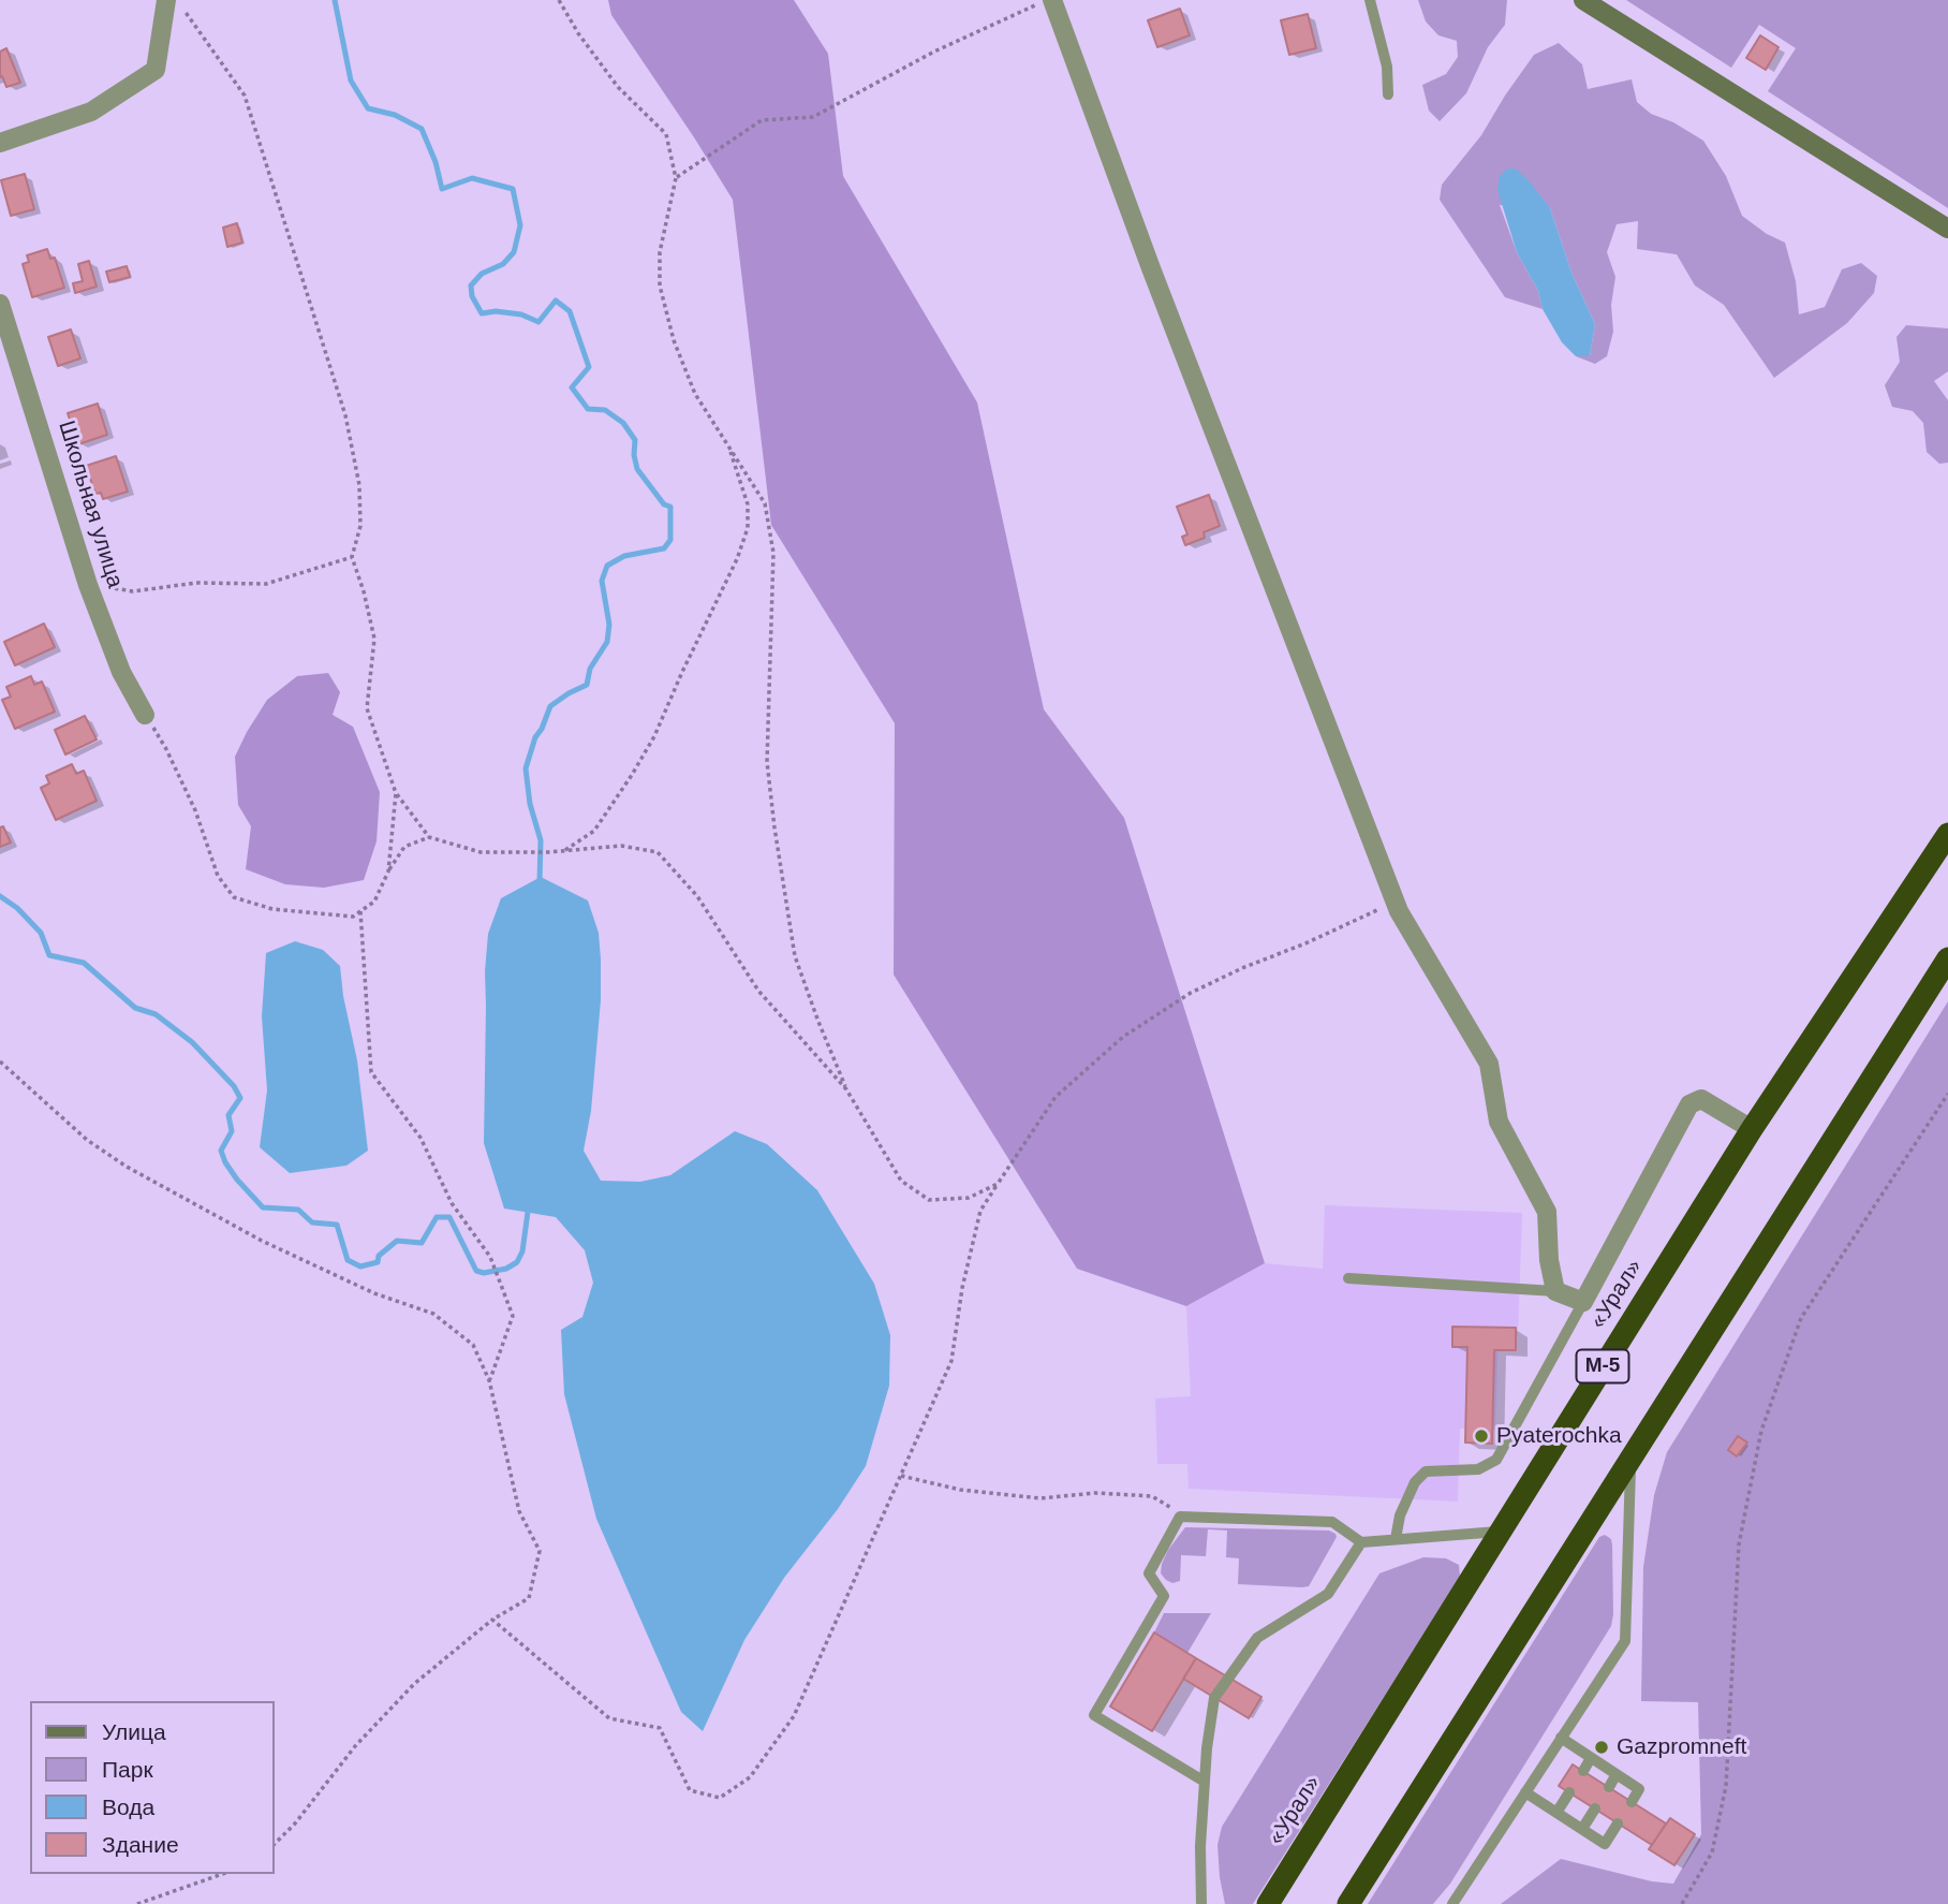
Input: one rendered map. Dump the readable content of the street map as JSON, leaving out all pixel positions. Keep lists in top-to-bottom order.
{
  "streets": {
    "highway": ["«Урал»", "М-5"],
    "street": ["Школьная улица"]
  },
  "places": ["Pyaterochka", "Gazpromneft"],
  "legend": [
    "Улица",
    "Парк",
    "Вода",
    "Здание"
  ]
}
